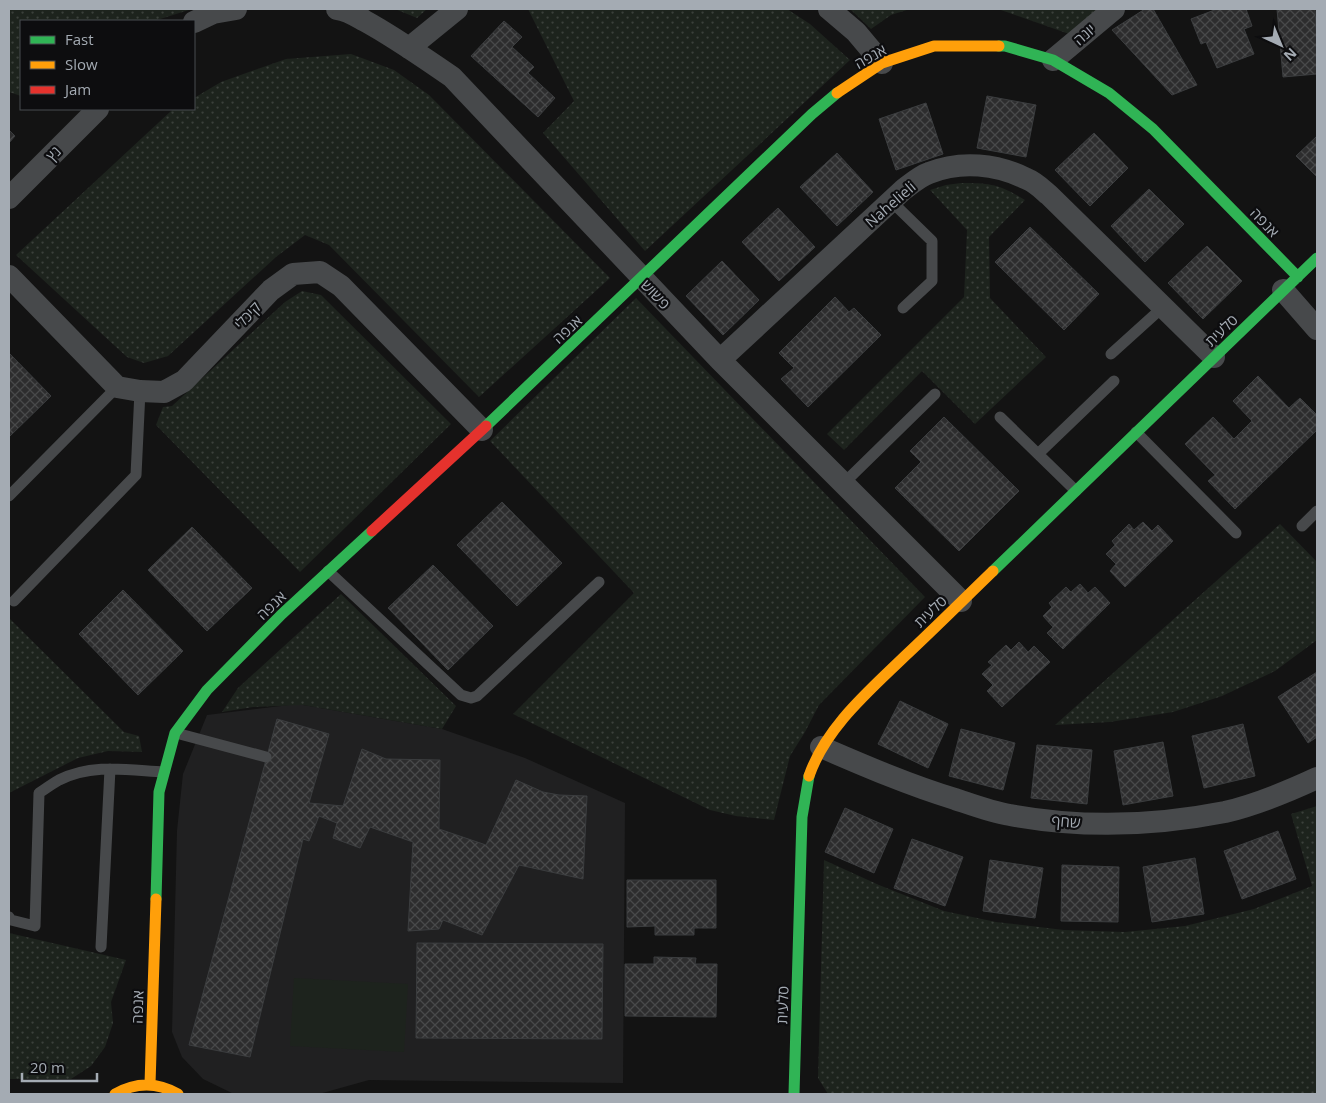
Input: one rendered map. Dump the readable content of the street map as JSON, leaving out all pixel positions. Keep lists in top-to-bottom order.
{
  "streets": {
    "street": [
      "יונה",
      "אנפה",
      "נץ",
      "Nahelieli",
      "פשוש",
      "קיכלי",
      "סלעית",
      "שחף"
    ]
  },
  "crossings": [
    ["יונה", "אנפה"],
    ["אנפה", "פשוש"],
    ["אנפה", "קיכלי"],
    ["אנפה", "סלעית"],
    ["Nahelieli", "פשוש"],
    ["Nahelieli", "סלעית"],
    ["פשוש", "סלעית"],
    ["סלעית", "שחף"]
  ],
  "legend": ["Fast", "Slow", "Jam"],
  "scale_bar": "20 m",
  "north": "bottom right"
}
